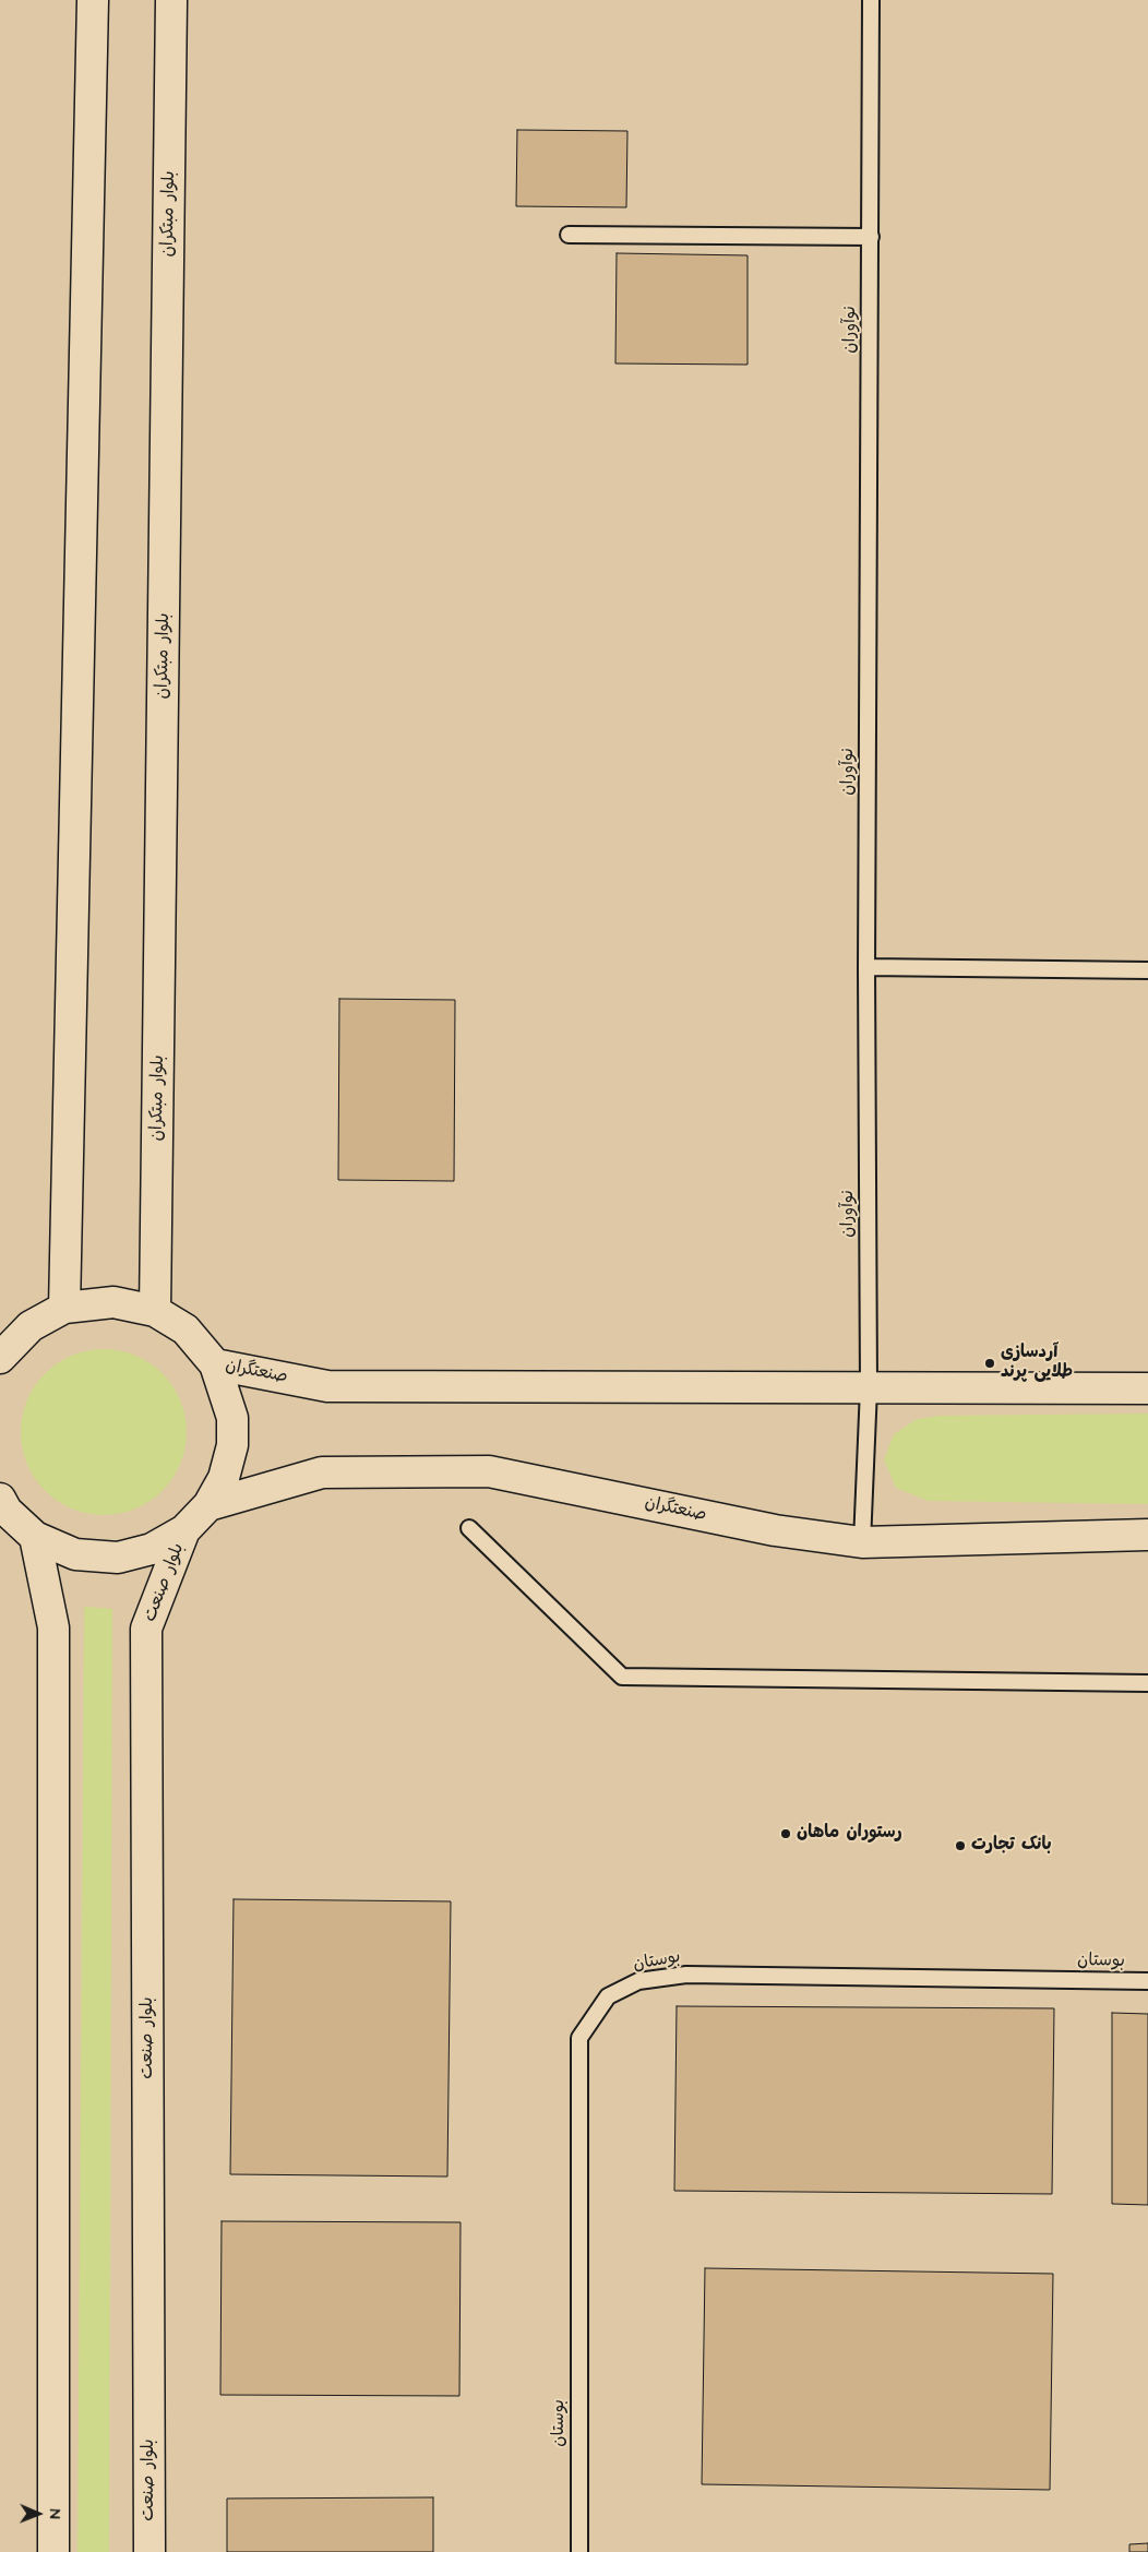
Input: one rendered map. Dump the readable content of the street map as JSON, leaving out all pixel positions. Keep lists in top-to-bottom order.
{
  "streets": {
    "street": ["بلوار مبتکران", "صنعتگران", "بلوار صنعت"],
    "lane": ["نوآوران", "بوستان"]
  },
  "crossings": [
    ["نوآوران", "صنعتگران"]
  ],
  "places": ["آردسازی طلایی پرند", "رستوران ماهان", "بانک تجارت"],
  "north": "right"
}
